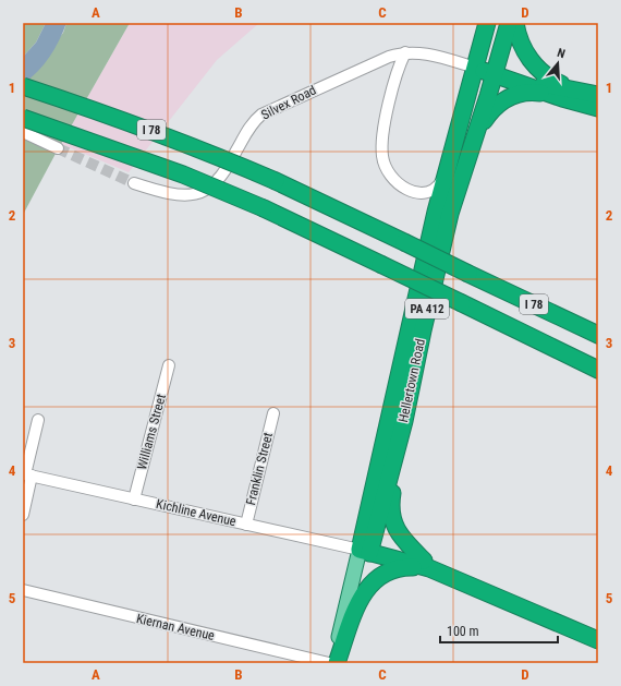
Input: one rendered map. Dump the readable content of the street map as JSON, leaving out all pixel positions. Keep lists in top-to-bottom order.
{
  "streets": {
    "highway": ["I 78", "PA 412", "Hellertown Road"],
    "street": [
      "Silvex Road",
      "Williams Street",
      "Franklin Street",
      "Kichline Avenue",
      "Kiernan Avenue"
    ]
  },
  "crossings": [
    ["Silvex Road", "Hellertown Road"],
    ["Hellertown Road", "Kichline Avenue"],
    ["Williams Street", "Kichline Avenue"],
    ["Franklin Street", "Kichline Avenue"]
  ],
  "scale_bar": "100 m",
  "north": "top",
  "grid": {
    "columns": [
      "A",
      "B",
      "C",
      "D"
    ],
    "rows": [
      "1",
      "2",
      "3",
      "4",
      "5"
    ]
  }
}
